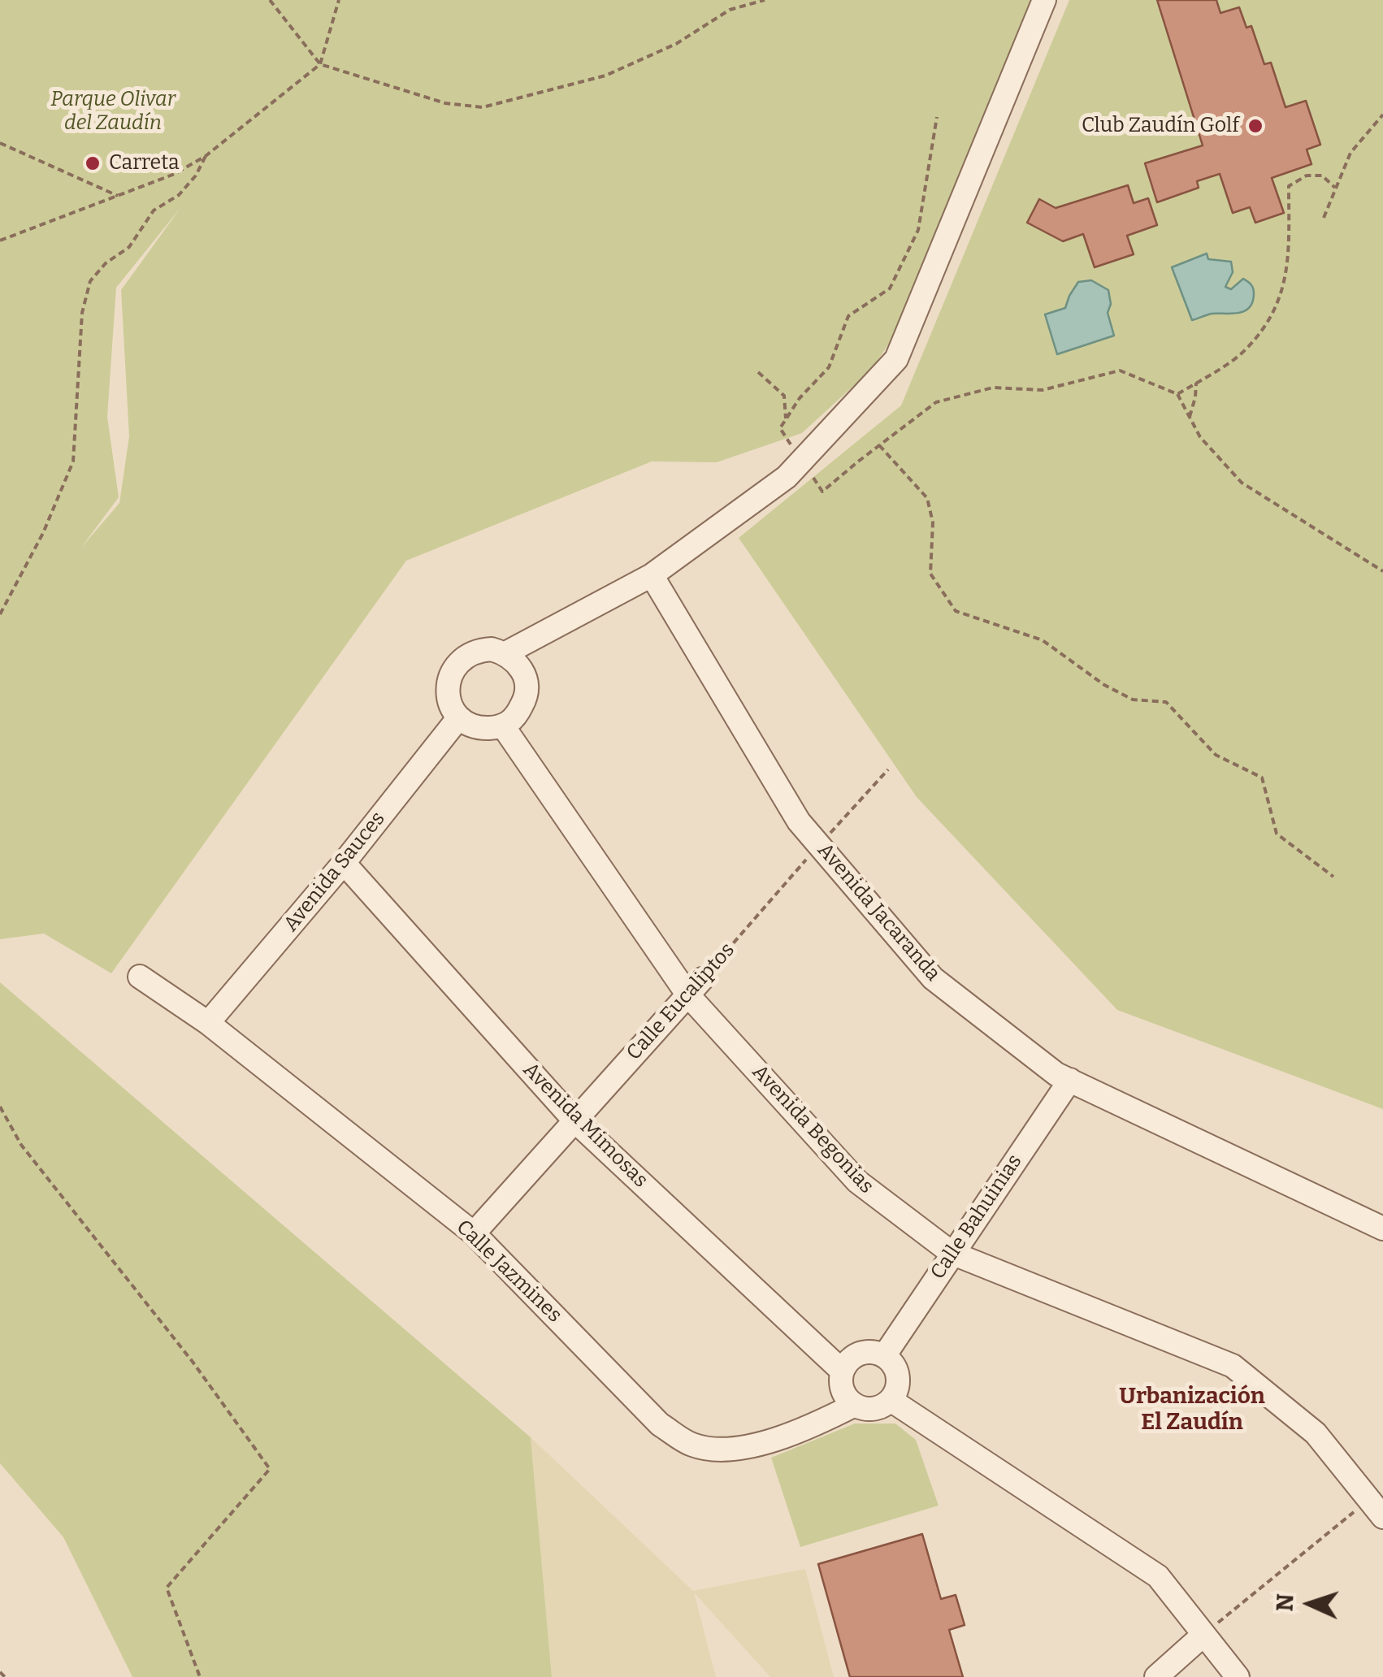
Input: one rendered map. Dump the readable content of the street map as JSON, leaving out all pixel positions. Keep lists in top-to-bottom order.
{
  "streets": {
    "street": [
      "Avenida Sauces",
      "Avenida Jacaranda",
      "Calle Eucaliptos",
      "Avenida Mimosas",
      "Avenida Begonias",
      "Calle Bahuinias",
      "Calle Jazmines"
    ]
  },
  "crossings": [
    ["Avenida Sauces", "Avenida Mimosas"],
    ["Avenida Sauces", "Avenida Begonias"],
    ["Avenida Sauces", "Calle Jazmines"],
    ["Avenida Jacaranda", "Calle Eucaliptos"],
    ["Avenida Jacaranda", "Calle Bahuinias"],
    ["Calle Eucaliptos", "Avenida Mimosas"],
    ["Calle Eucaliptos", "Avenida Begonias"],
    ["Calle Eucaliptos", "Calle Jazmines"],
    ["Avenida Mimosas", "Calle Bahuinias"],
    ["Avenida Mimosas", "Calle Jazmines"],
    ["Avenida Begonias", "Calle Bahuinias"],
    ["Calle Bahuinias", "Calle Jazmines"]
  ],
  "districts": ["Urbanización El Zaudín"],
  "parks": ["Parque Olivar del Zaudín"],
  "places": ["Club Zaudín Golf", "Carreta"],
  "north": "left"
}
